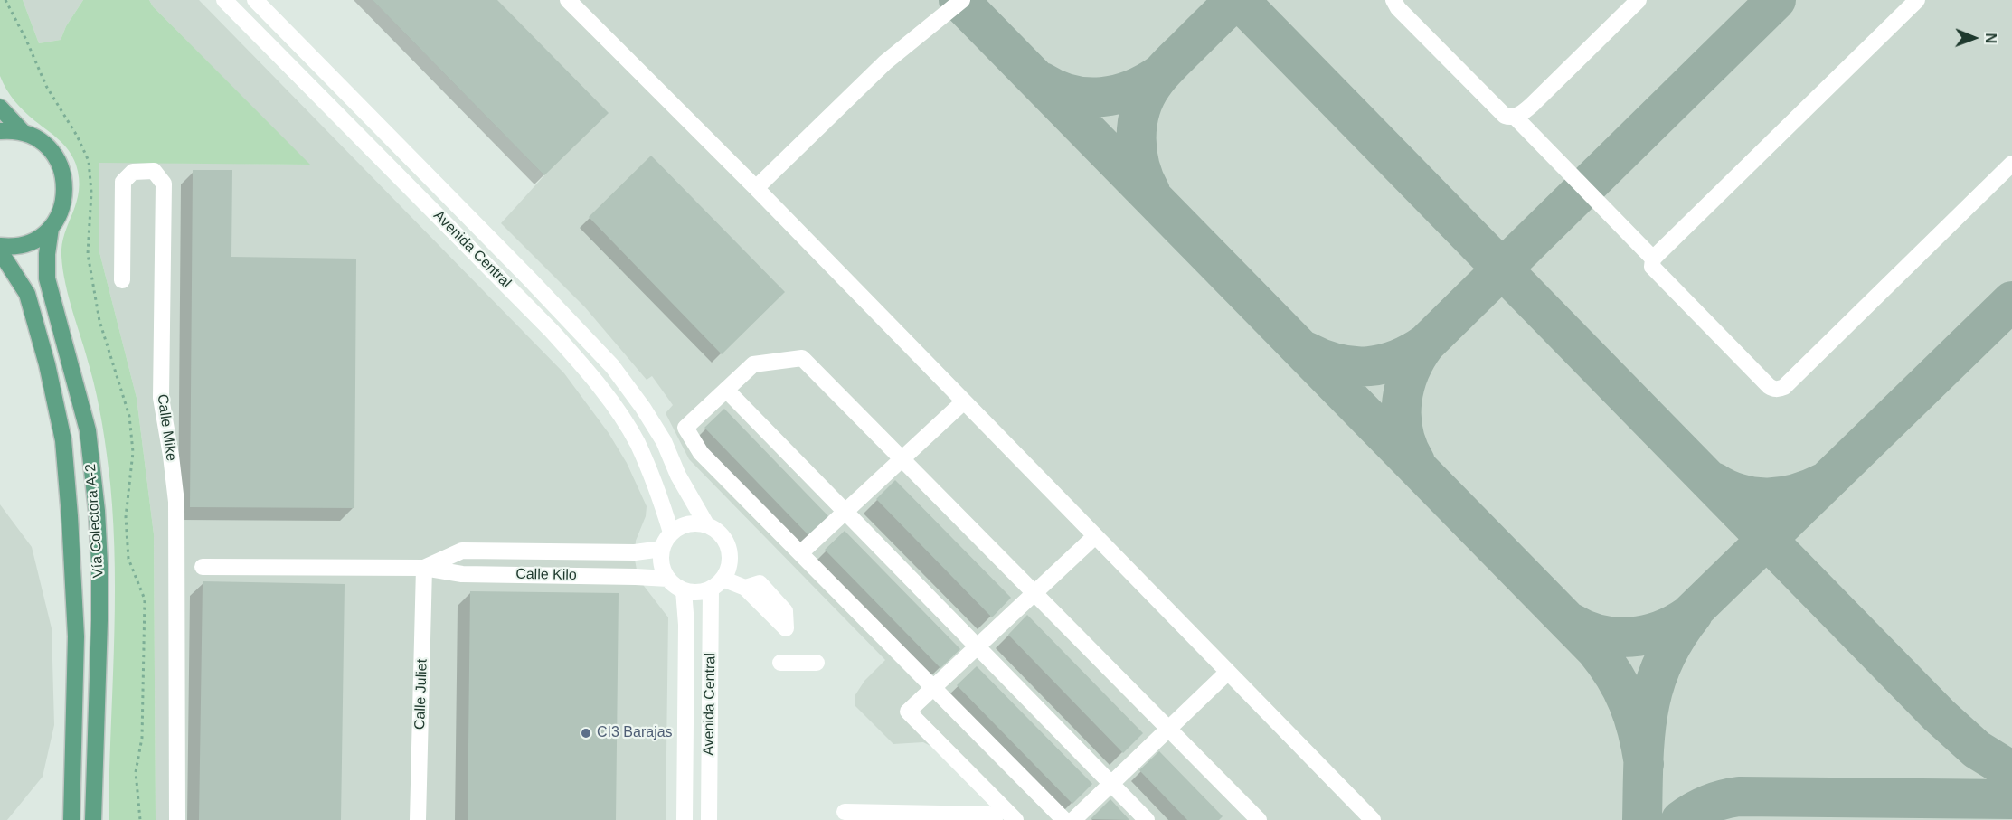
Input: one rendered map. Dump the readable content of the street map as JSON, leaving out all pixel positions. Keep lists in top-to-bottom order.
{
  "streets": {
    "main road": ["Vía Colectora A-2"],
    "street": [
      "Avenida Central",
      "Calle Mike",
      "Calle Kilo",
      "Calle Juliet"
    ]
  },
  "crossings": [
    ["Avenida Central", "Calle Kilo"],
    ["Calle Kilo", "Calle Juliet"]
  ],
  "places": ["CI3 Barajas"],
  "north": "right"
}
